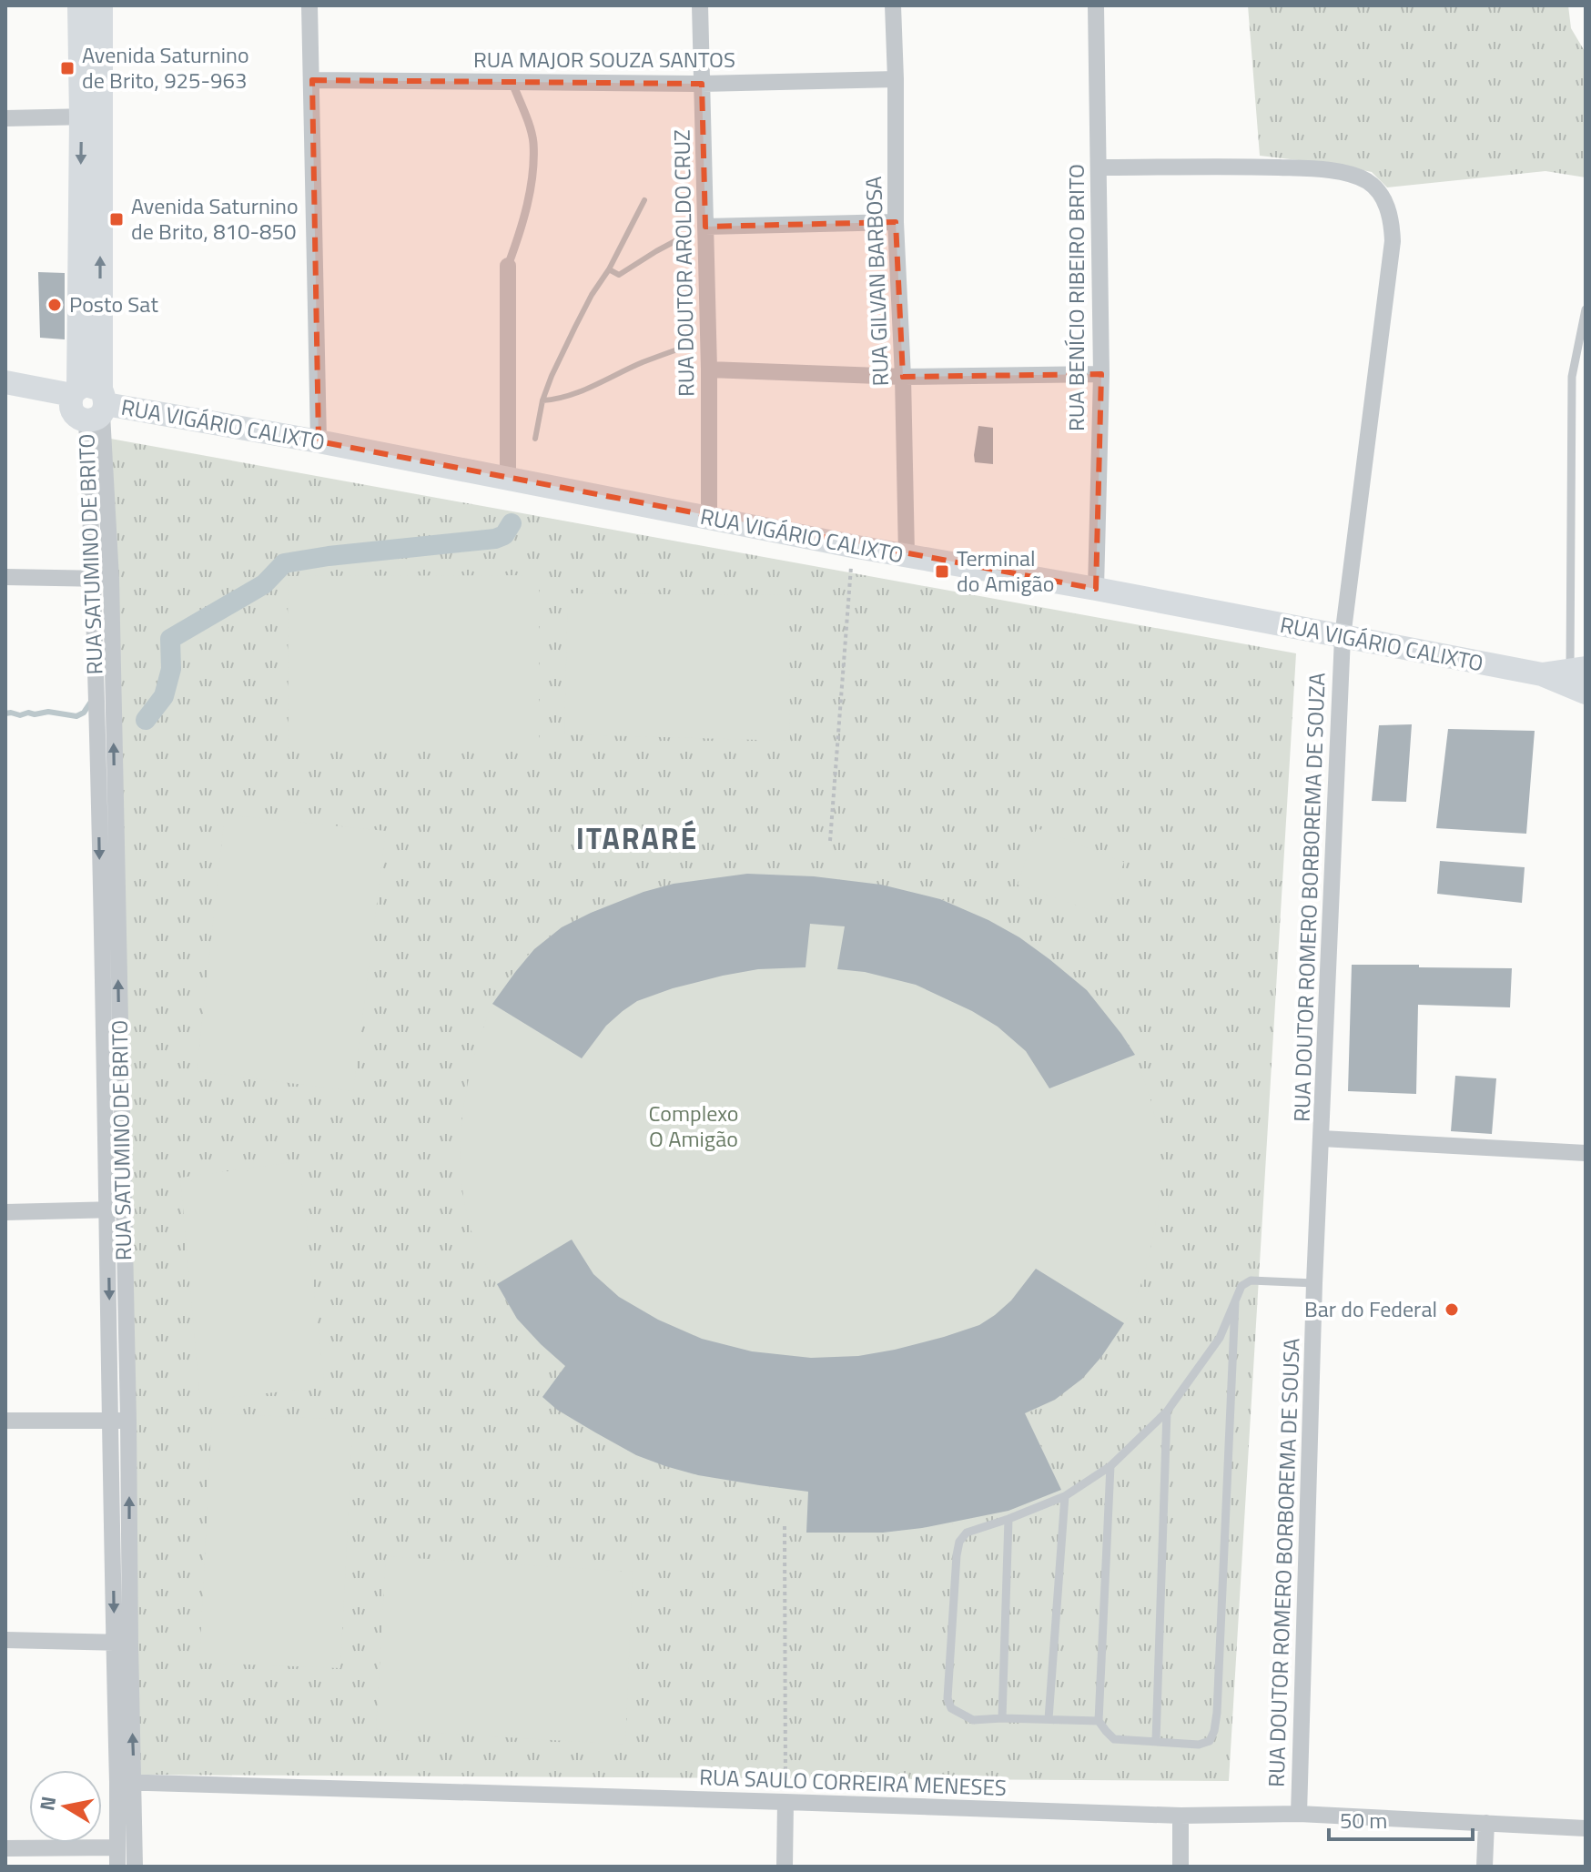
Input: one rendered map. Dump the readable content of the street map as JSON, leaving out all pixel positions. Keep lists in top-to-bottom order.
{
  "streets": {
    "main road": ["RUA VIGÁRIO CALIXTO", "RUA SATUMINO DE BRITO"],
    "street": [
      "RUA MAJOR SOUZA SANTOS",
      "RUA DOUTOR AROLDO CRUZ",
      "RUA GILVAN BARBOSA",
      "RUA BENÍCIO RIBEIRO BRITO",
      "RUA DOUTOR ROMERO BORBOREMA DE SOUZA",
      "RUA DOUTOR ROMERO BORBOREMA DE SOUSA",
      "RUA SAULO CORREIRA MENESES"
    ]
  },
  "crossings": [
    ["RUA MAJOR SOUZA SANTOS", "RUA DOUTOR AROLDO CRUZ"],
    ["RUA MAJOR SOUZA SANTOS", "RUA GILVAN BARBOSA"],
    ["RUA DOUTOR AROLDO CRUZ", "RUA VIGÁRIO CALIXTO"],
    ["RUA GILVAN BARBOSA", "RUA VIGÁRIO CALIXTO"],
    ["RUA BENÍCIO RIBEIRO BRITO", "RUA VIGÁRIO CALIXTO"],
    ["RUA BENÍCIO RIBEIRO BRITO", "RUA DOUTOR ROMERO BORBOREMA DE SOUZA"],
    ["RUA VIGÁRIO CALIXTO", "RUA SATUMINO DE BRITO"],
    ["RUA VIGÁRIO CALIXTO", "RUA DOUTOR ROMERO BORBOREMA DE SOUZA"],
    ["RUA SATUMINO DE BRITO", "RUA SAULO CORREIRA MENESES"],
    ["RUA DOUTOR ROMERO BORBOREMA DE SOUZA", "RUA DOUTOR ROMERO BORBOREMA DE SOUSA"],
    ["RUA DOUTOR ROMERO BORBOREMA DE SOUSA", "RUA SAULO CORREIRA MENESES"]
  ],
  "districts": ["ITARARÉ"],
  "parks": ["Complexo O Amigão"],
  "places": {
    "transit": ["Avenida Saturnino de Brito, 925-963", "Avenida Saturnino de Brito, 810-850", "Terminal do Amigão"],
    "other": ["Posto Sat", "Bar do Federal"]
  },
  "scale_bar": "50 m",
  "north": "left"
}
